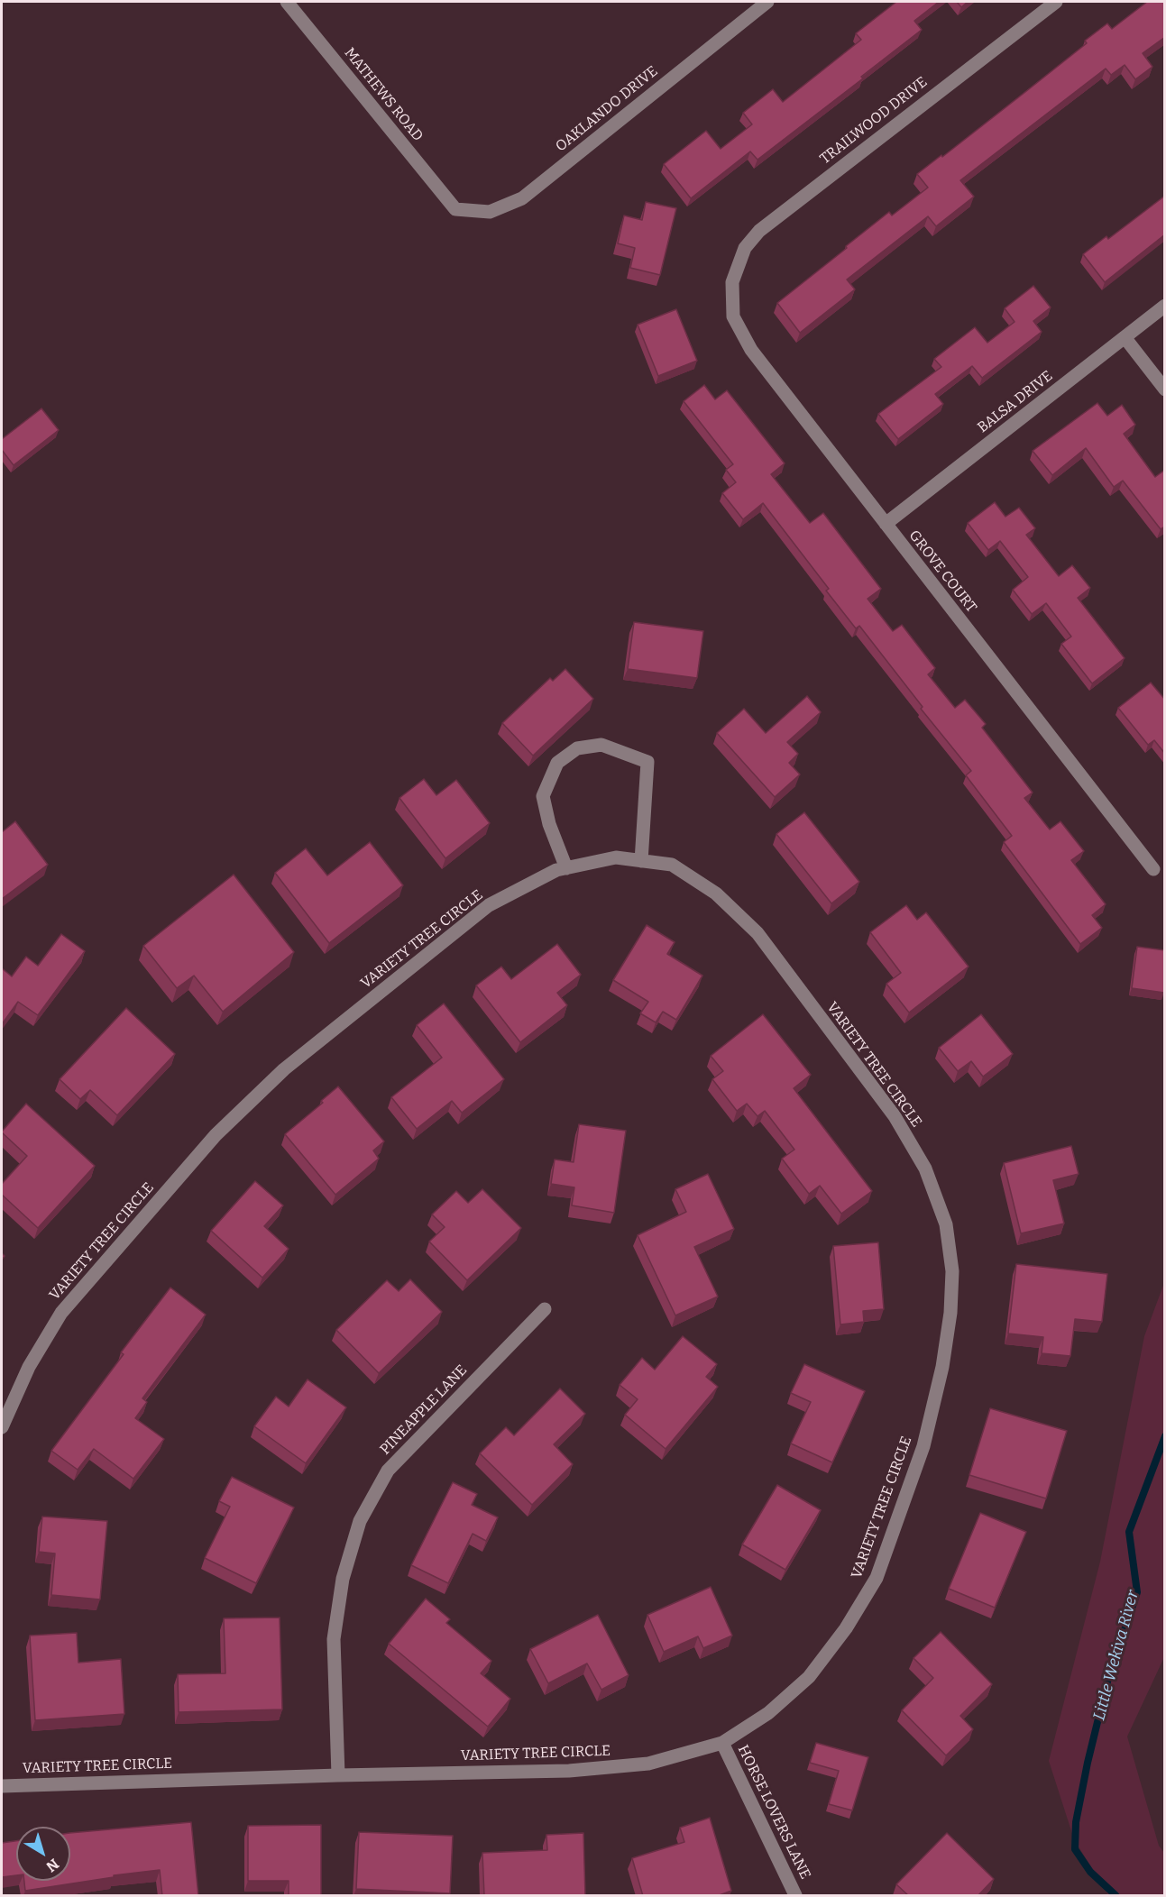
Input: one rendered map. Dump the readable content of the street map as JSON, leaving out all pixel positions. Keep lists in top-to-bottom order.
{
  "streets": {
    "street": [
      "MATHEWS ROAD",
      "OAKLANDO DRIVE",
      "TRAILWOOD DRIVE",
      "BALSA DRIVE",
      "GROVE COURT",
      "VARIETY TREE CIRCLE",
      "PINEAPPLE LANE",
      "HORSE LOVERS LANE"
    ]
  },
  "crossings": [
    ["MATHEWS ROAD", "OAKLANDO DRIVE"],
    ["TRAILWOOD DRIVE", "GROVE COURT"],
    ["BALSA DRIVE", "GROVE COURT"],
    ["VARIETY TREE CIRCLE", "PINEAPPLE LANE"],
    ["VARIETY TREE CIRCLE", "HORSE LOVERS LANE"]
  ],
  "water": ["Little Wekiva River"],
  "north": "bottom right"
}
